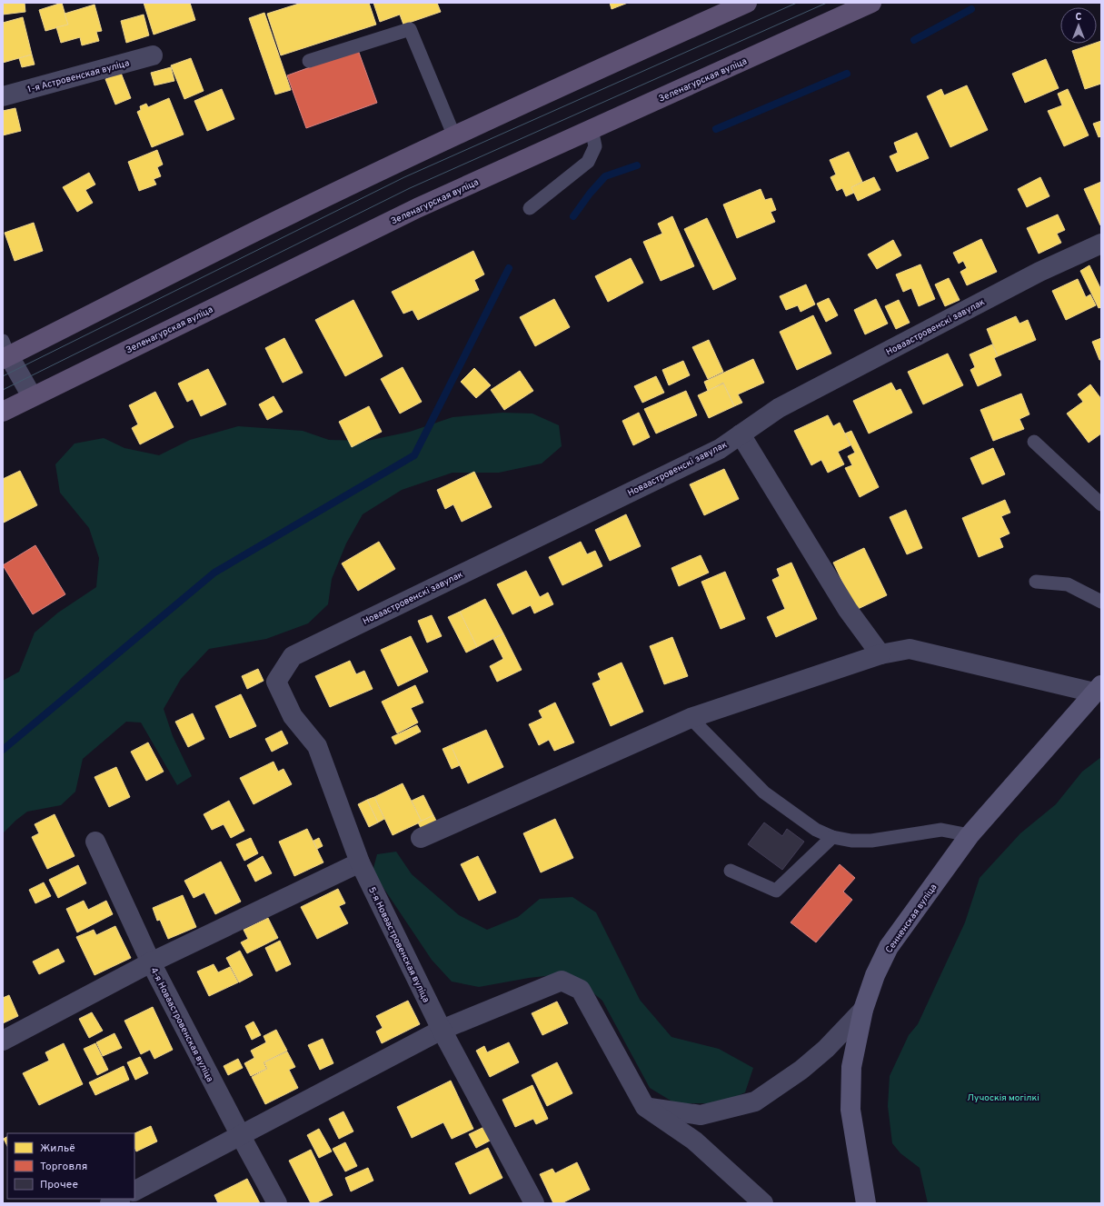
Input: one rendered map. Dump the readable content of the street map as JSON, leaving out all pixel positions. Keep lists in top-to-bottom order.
{
  "streets": {
    "main road": ["Зеленагурская вуліца"],
    "street": [
      "1-я Астровенская вуліца",
      "Новаастровенскі завулак",
      "Сенненская вуліца",
      "5-я Новаастровенская вуліца",
      "4-я Новаастровенская вуліца"
    ]
  },
  "crossings": [
    ["Новаастровенскі завулак", "5-я Новаастровенская вуліца"]
  ],
  "parks": ["Лучоскія могілкі"],
  "legend": ["Жильё", "Торговля", "Прочее"],
  "north": "top"
}
